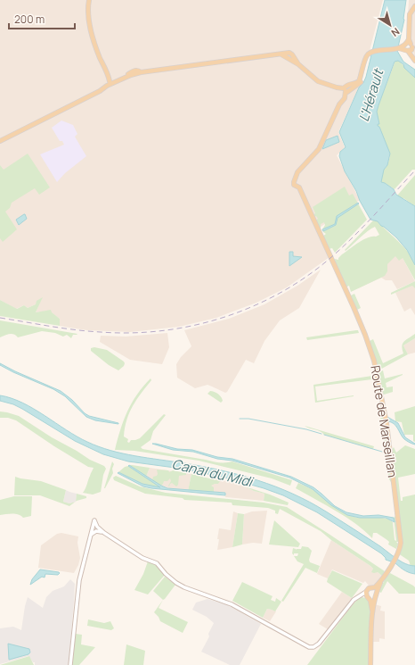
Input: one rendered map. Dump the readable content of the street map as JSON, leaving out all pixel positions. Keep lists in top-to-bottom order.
{
  "streets": {
    "main road": ["Route de Marseillan"]
  },
  "water": ["L'Hérault", "Canal du Midi"],
  "scale_bar": "200 m",
  "north": "bottom right"
}
